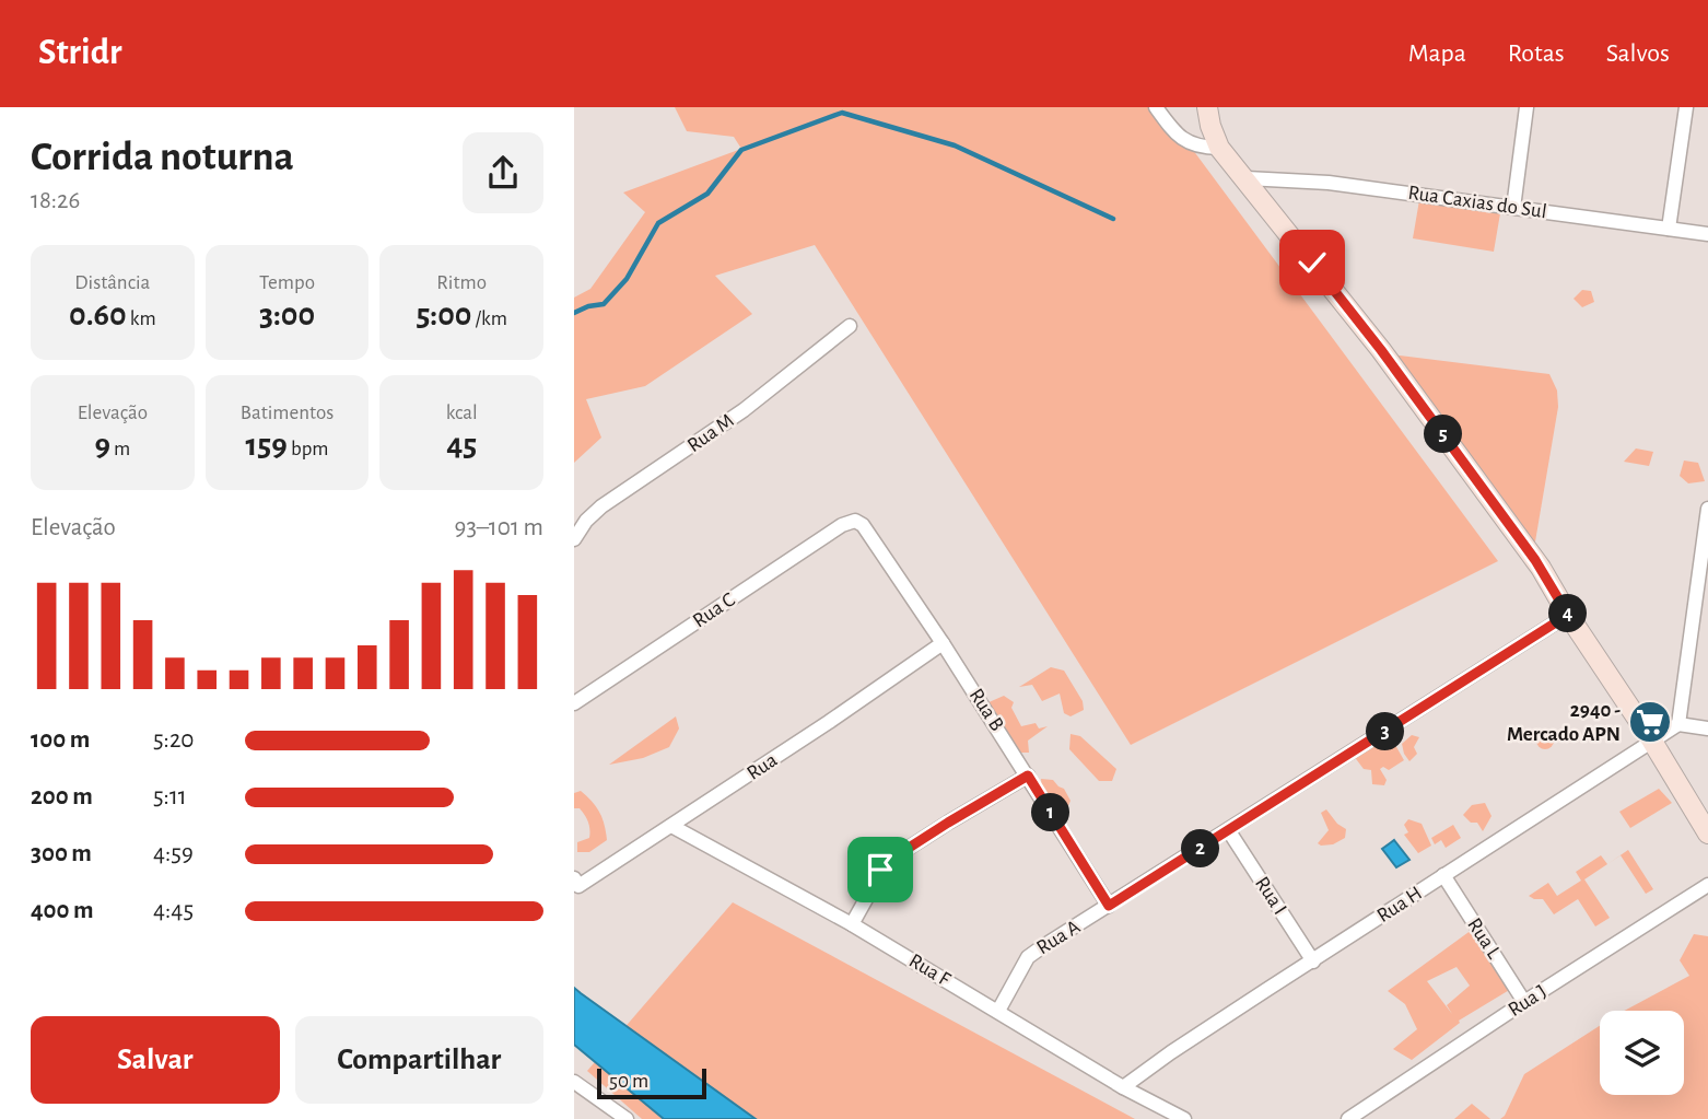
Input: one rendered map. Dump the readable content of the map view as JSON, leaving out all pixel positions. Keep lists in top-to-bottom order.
{
  "streets": {
    "street": [
      "Rua Caxias do Sul",
      "Rua M",
      "Rua C",
      "Rua B",
      "Rua",
      "Rua I",
      "Rua H",
      "Rua A",
      "Rua L",
      "Rua F",
      "Rua J"
    ]
  },
  "crossings": [
    ["Rua C", "Rua B"],
    ["Rua B", "Rua"],
    ["Rua B", "Rua A"],
    ["Rua", "Rua F"],
    ["Rua I", "Rua H"],
    ["Rua I", "Rua A"],
    ["Rua H", "Rua L"],
    ["Rua H", "Rua F"],
    ["Rua A", "Rua F"],
    ["Rua L", "Rua J"]
  ],
  "places": {
    "supermarket": ["2940 - Mercado APN"]
  },
  "scale_bar": "50 m",
  "page": {
    "header": "Stridr",
    "nav": ["Mapa", "Rotas", "Salvos"],
    "heading": ["Corrida noturna", "18:26"],
    "stats": [
      ["Distância", "0.60 km"],
      ["Tempo", "3:00"],
      ["Ritmo", "5:00 /km"],
      ["Elevação", "9 m"],
      ["Batimentos", "159 bpm"],
      ["kcal", "45"]
    ],
    "pins": [
      "5",
      "4",
      "3",
      "1",
      "2"
    ],
    "chart": ["Elevação", "93–101 m"],
    "list": [
      {
        "name": "100 m",
        "note": "5:20"
      },
      {
        "name": "200 m",
        "note": "5:11"
      },
      {
        "name": "300 m",
        "note": "4:59"
      },
      {
        "name": "400 m",
        "note": "4:45"
      }
    ],
    "buttons": ["Salvar", "Compartilhar"],
    "scale": "50 m"
  }
}
